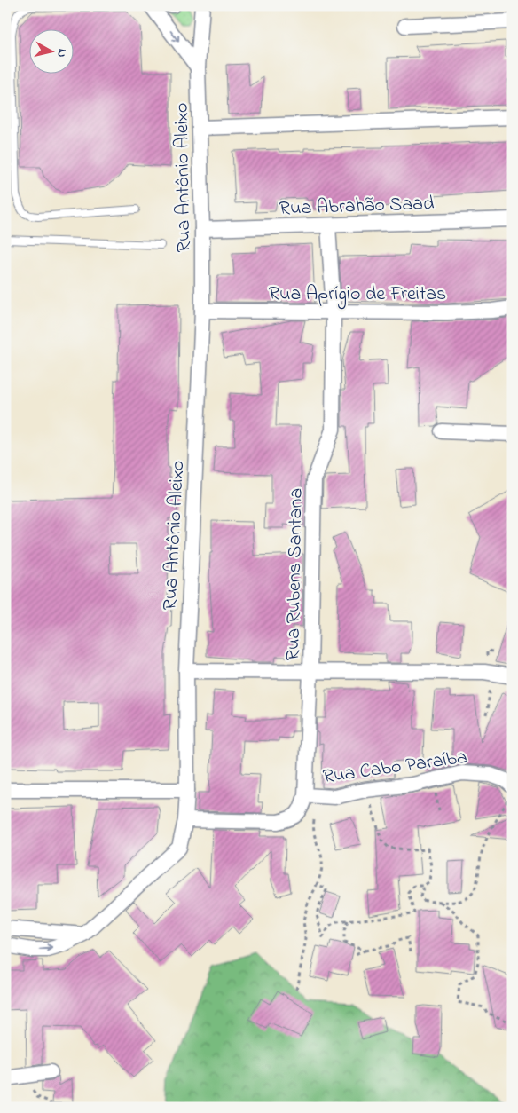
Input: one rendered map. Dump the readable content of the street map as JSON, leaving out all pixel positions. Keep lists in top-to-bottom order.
{
  "streets": {
    "street": [
      "Rua Antônio Aleixo",
      "Rua Abrahão Saad",
      "Rua Aprígio de Freitas",
      "Rua Rubens Santana",
      "Rua Cabo Paraíba"
    ]
  },
  "crossings": [
    ["Rua Antônio Aleixo", "Rua Abrahão Saad"],
    ["Rua Antônio Aleixo", "Rua Aprígio de Freitas"],
    ["Rua Abrahão Saad", "Rua Rubens Santana"],
    ["Rua Aprígio de Freitas", "Rua Rubens Santana"],
    ["Rua Rubens Santana", "Rua Cabo Paraíba"]
  ],
  "north": "right"
}
